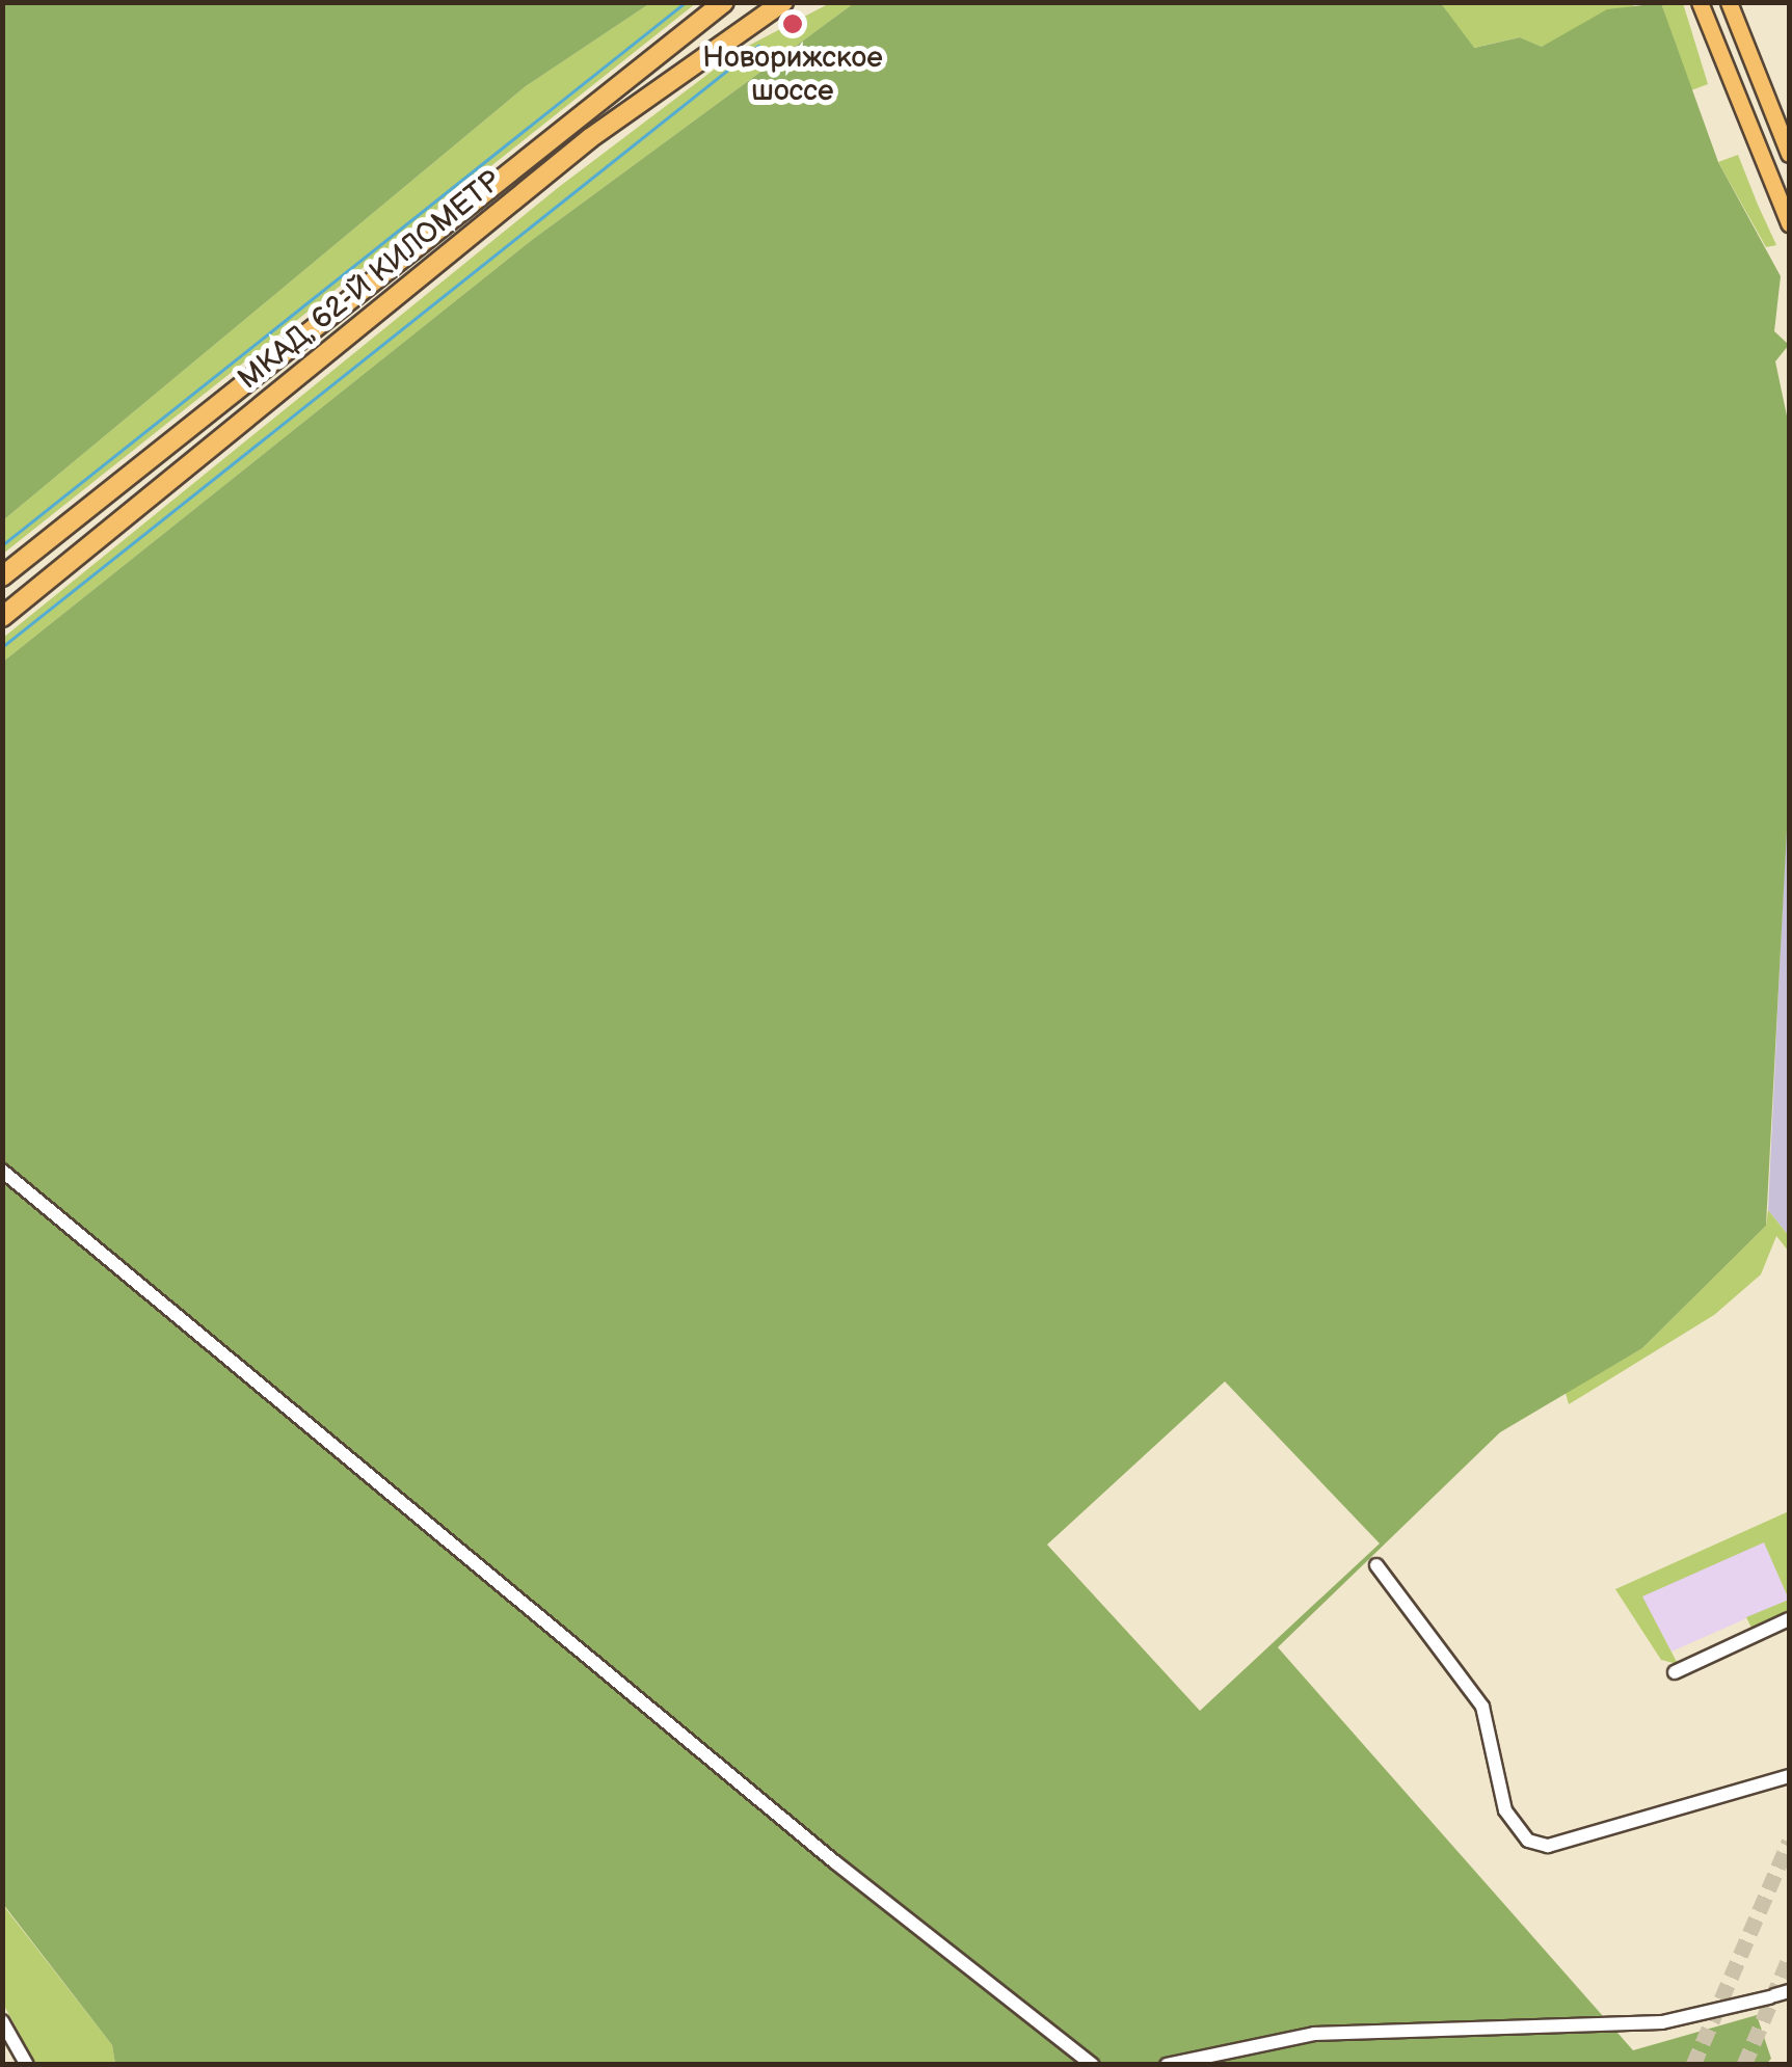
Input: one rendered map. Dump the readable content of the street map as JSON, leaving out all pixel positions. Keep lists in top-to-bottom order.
{
  "streets": {
    "highway": ["МКАД, 62-Й КИЛОМЕТР"]
  },
  "places": ["Новорижское шоссе"]
}
